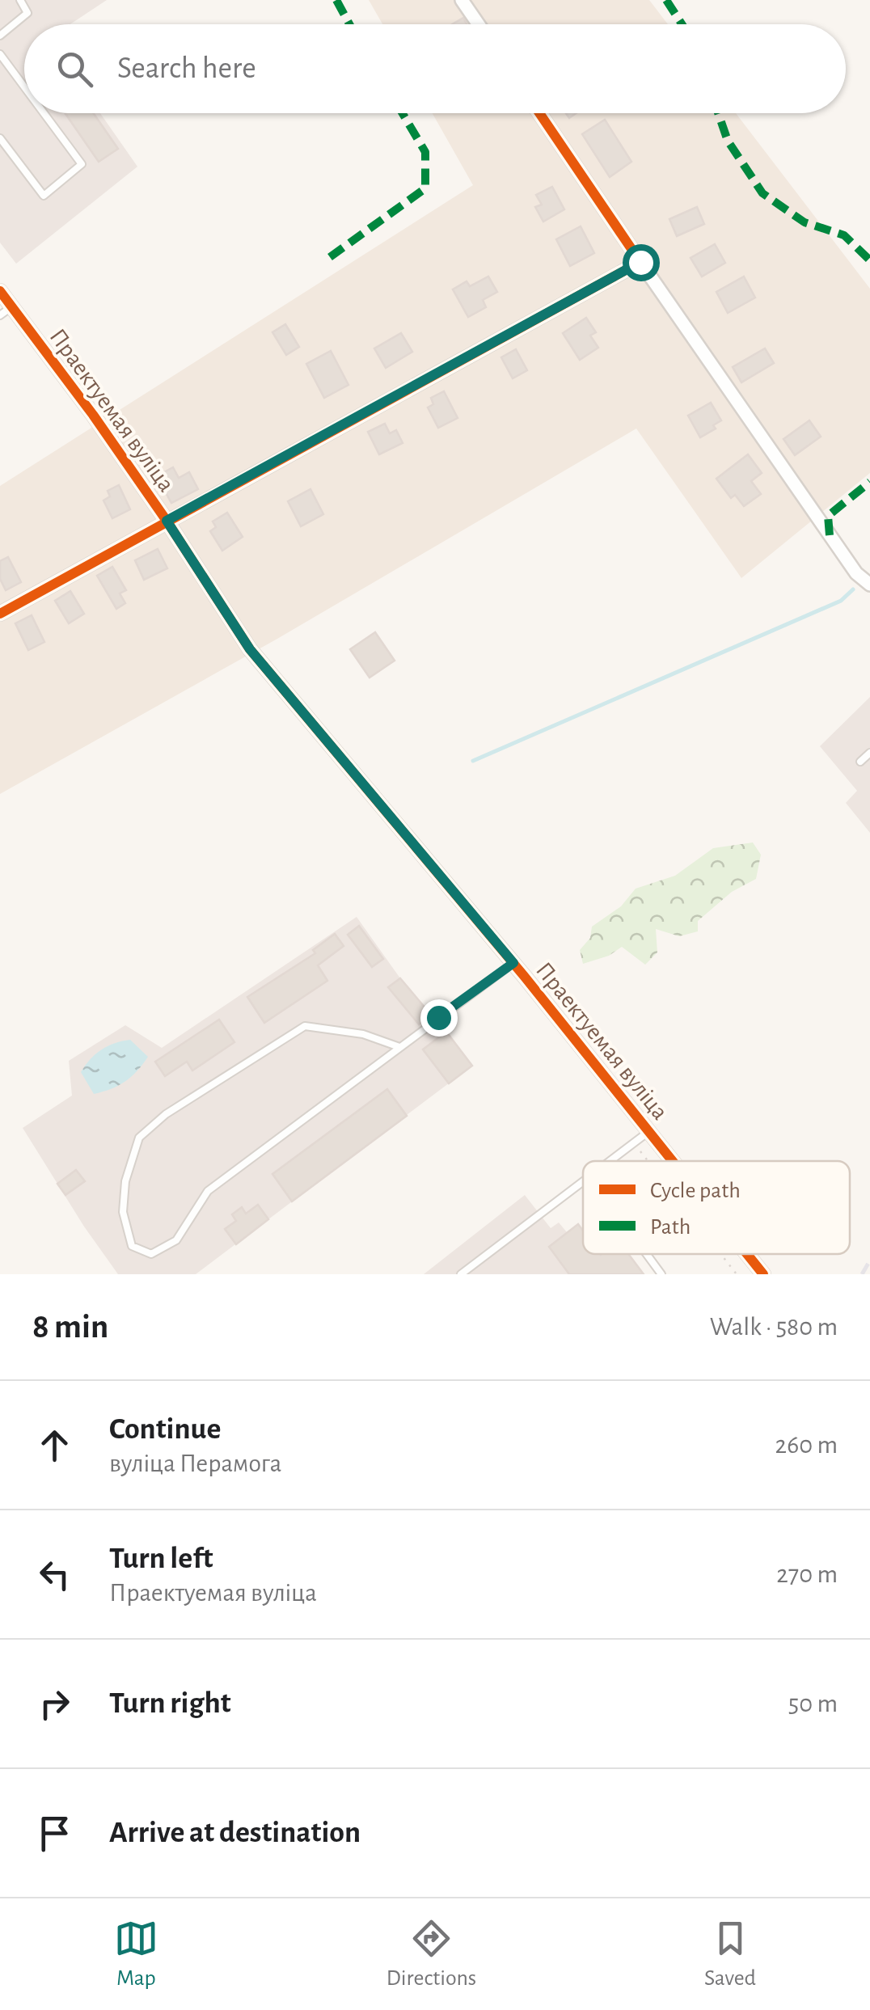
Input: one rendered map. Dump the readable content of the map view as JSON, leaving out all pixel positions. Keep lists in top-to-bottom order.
{
  "streets": {
    "street": ["Праектуемая вуліца"]
  },
  "legend": ["Cycle path", "Path"],
  "page": {
    "search": "Search here",
    "heading": ["8 min", "Walk · 580 m"],
    "list": [
      ["Continue", "вуліца Перамога", "260 m"],
      ["Turn left", "Праектуемая вуліца", "270 m"],
      ["Turn right", "50 m"],
      "Arrive at destination"
    ],
    "nav": ["Map", "Directions", "Saved"]
  }
}
